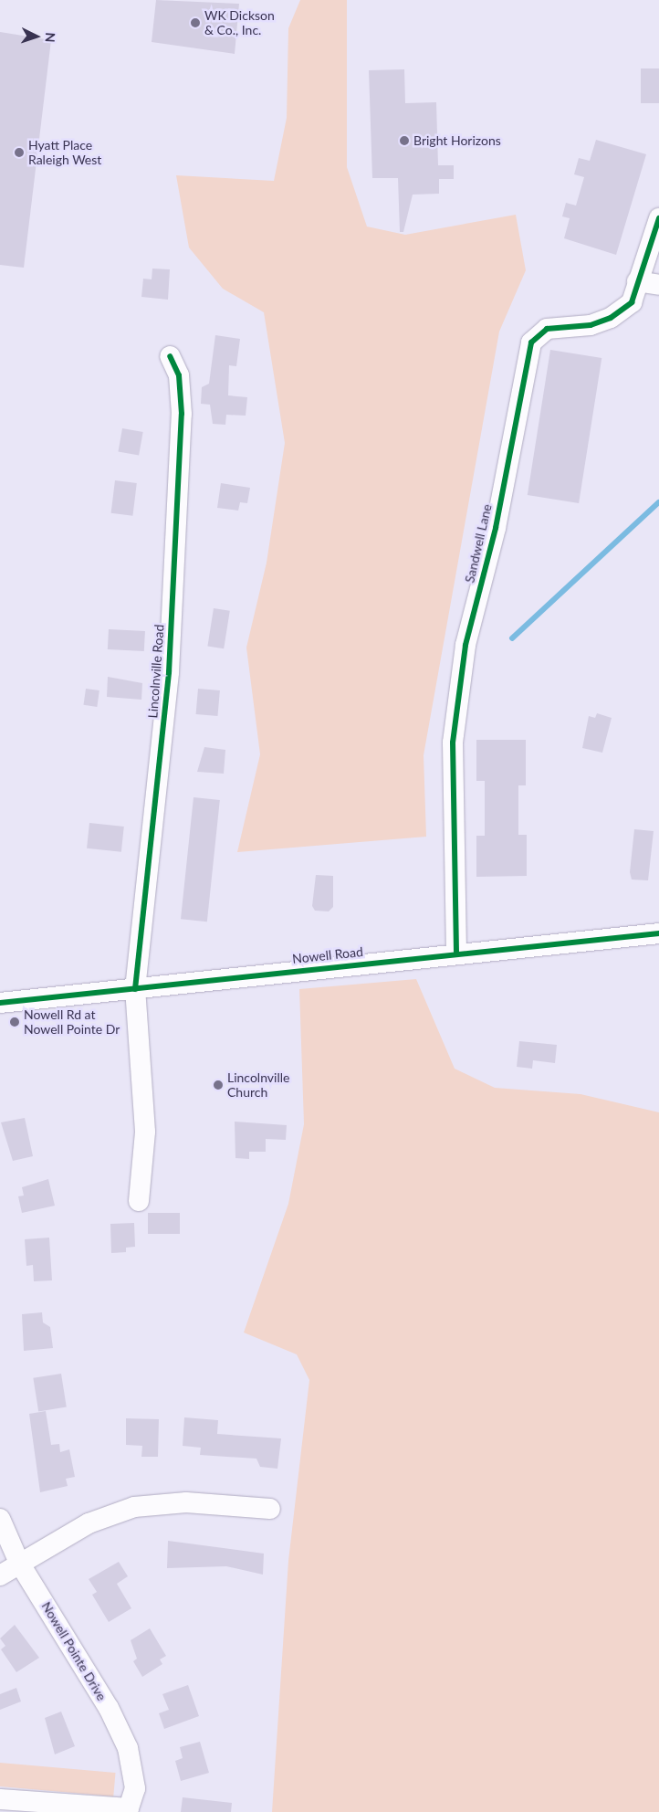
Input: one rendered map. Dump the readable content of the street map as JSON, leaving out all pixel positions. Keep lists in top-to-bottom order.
{
  "streets": {
    "street": [
      "Sandwell Lane",
      "Lincolnville Road",
      "Nowell Road",
      "Nowell Pointe Drive"
    ]
  },
  "crossings": [
    ["Sandwell Lane", "Nowell Road"],
    ["Lincolnville Road", "Nowell Road"]
  ],
  "places": [
    "WK Dickson & Co., Inc.",
    "Bright Horizons",
    "Hyatt Place Raleigh West",
    "Nowell Rd at Nowell Pointe Dr",
    "Lincolnville Church"
  ],
  "north": "right"
}
